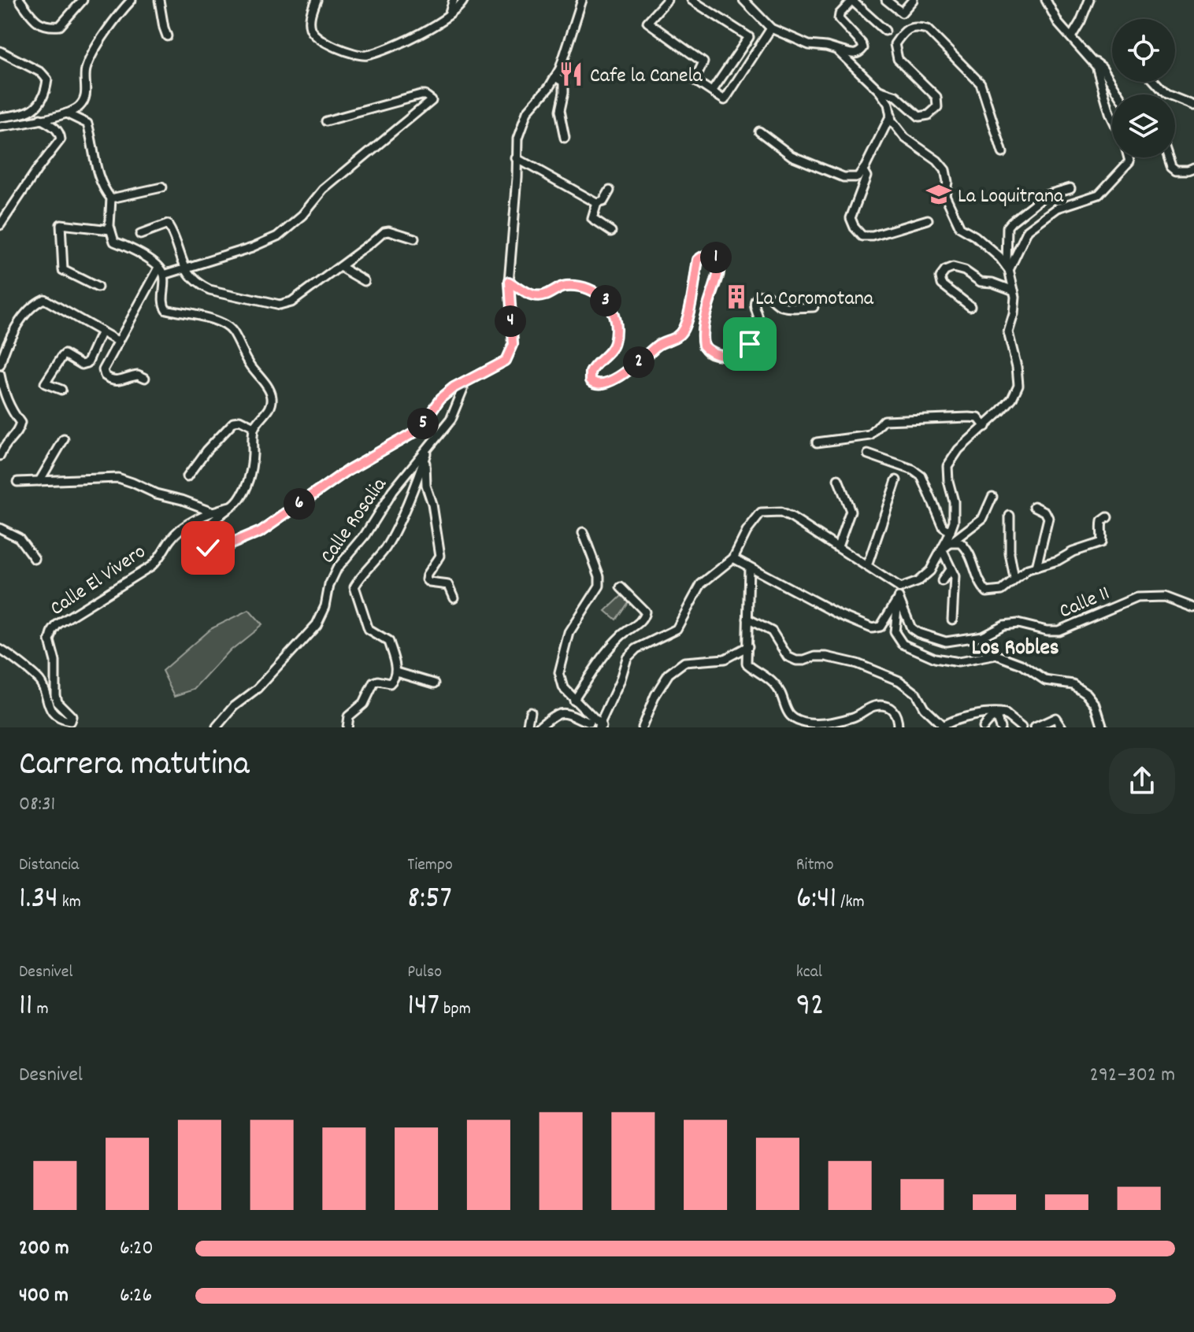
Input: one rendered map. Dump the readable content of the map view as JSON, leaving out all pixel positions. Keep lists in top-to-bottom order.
{
  "streets": {
    "street": ["Calle Rosalia", "Calle El Vivero", "Calle 11"]
  },
  "districts": ["Los Robles"],
  "places": {
    "restaurant": ["Cafe la Canela"],
    "school or university": ["La Loquitrana"],
    "building": ["La Coromotana"]
  },
  "page": {
    "pins": [
      "1",
      "3",
      "4",
      "2",
      "5",
      "6"
    ],
    "heading": ["Carrera matutina", "08:31"],
    "stats": [
      ["Distancia", "1.34 km"],
      ["Tiempo", "8:57"],
      ["Ritmo", "6:41 /km"],
      ["Desnivel", "11 m"],
      ["Pulso", "147 bpm"],
      ["kcal", "92"]
    ],
    "chart": ["Desnivel", "292–302 m"],
    "list": [
      {
        "name": "200 m",
        "note": "6:20"
      },
      {
        "name": "400 m",
        "note": "6:26"
      }
    ]
  }
}
